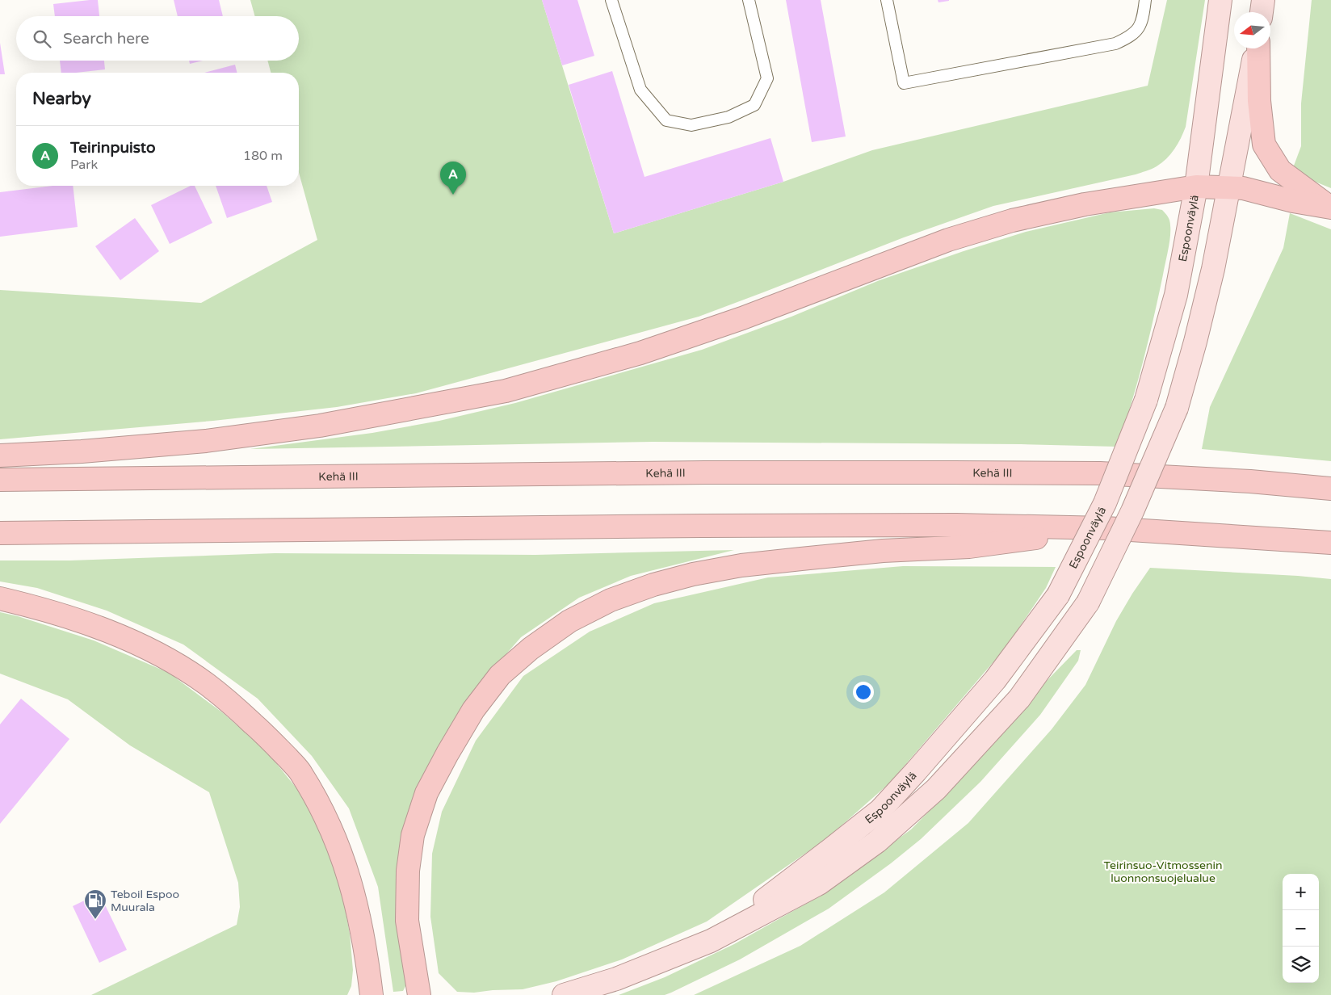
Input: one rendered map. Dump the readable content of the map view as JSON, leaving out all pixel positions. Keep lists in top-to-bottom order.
{
  "streets": {
    "highway": ["Kehä III"],
    "main road": ["Espoonväylä"]
  },
  "parks": ["Teirinsuo-Vitmossenin luonnonsuojelualue"],
  "places": {
    "fuel station": ["Teboil Espoo Muurala"]
  },
  "north": "left",
  "page": {
    "search": "Search here",
    "heading": "Nearby",
    "list": [
      {
        "mark": "A",
        "name": "Teirinpuisto",
        "note": "Park",
        "value": "180 m"
      }
    ],
    "pins": "A",
    "map_buttons": ["+", "−"]
  }
}
